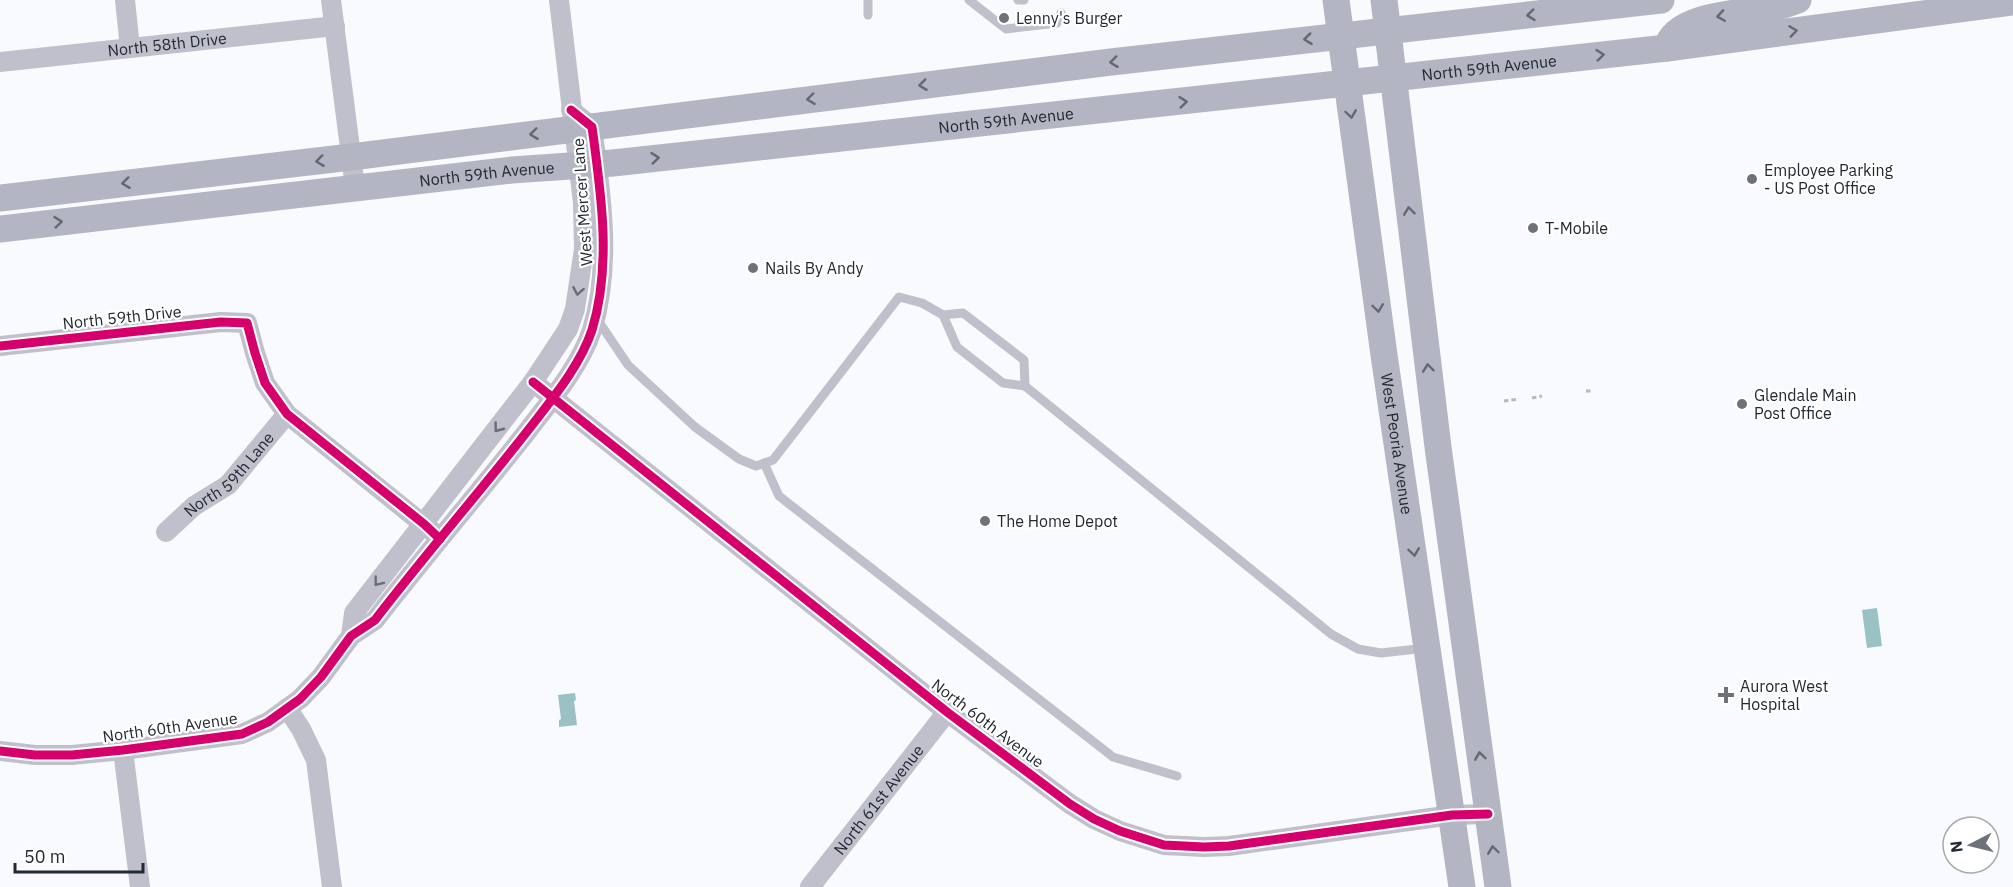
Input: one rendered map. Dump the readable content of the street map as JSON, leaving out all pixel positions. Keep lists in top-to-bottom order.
{
  "streets": {
    "main road": ["North 59th Avenue", "West Peoria Avenue"],
    "street": [
      "North 58th Drive",
      "West Mercer Lane",
      "North 59th Drive",
      "North 59th Lane",
      "North 60th Avenue",
      "North 61st Avenue"
    ]
  },
  "crossings": [
    ["North 59th Avenue", "West Mercer Lane"],
    ["North 59th Avenue", "West Peoria Avenue"],
    ["West Mercer Lane", "North 60th Avenue"],
    ["North 59th Drive", "North 59th Lane"],
    ["West Peoria Avenue", "North 60th Avenue"],
    ["North 60th Avenue", "North 61st Avenue"]
  ],
  "places": {
    "other": [
      "Lenny's Burger",
      "Employee Parking - US Post Office",
      "T-Mobile",
      "Nails By Andy",
      "Glendale Main Post Office",
      "The Home Depot"
    ],
    "health": ["Aurora West Hospital"]
  },
  "scale_bar": "50 m",
  "north": "left"
}
